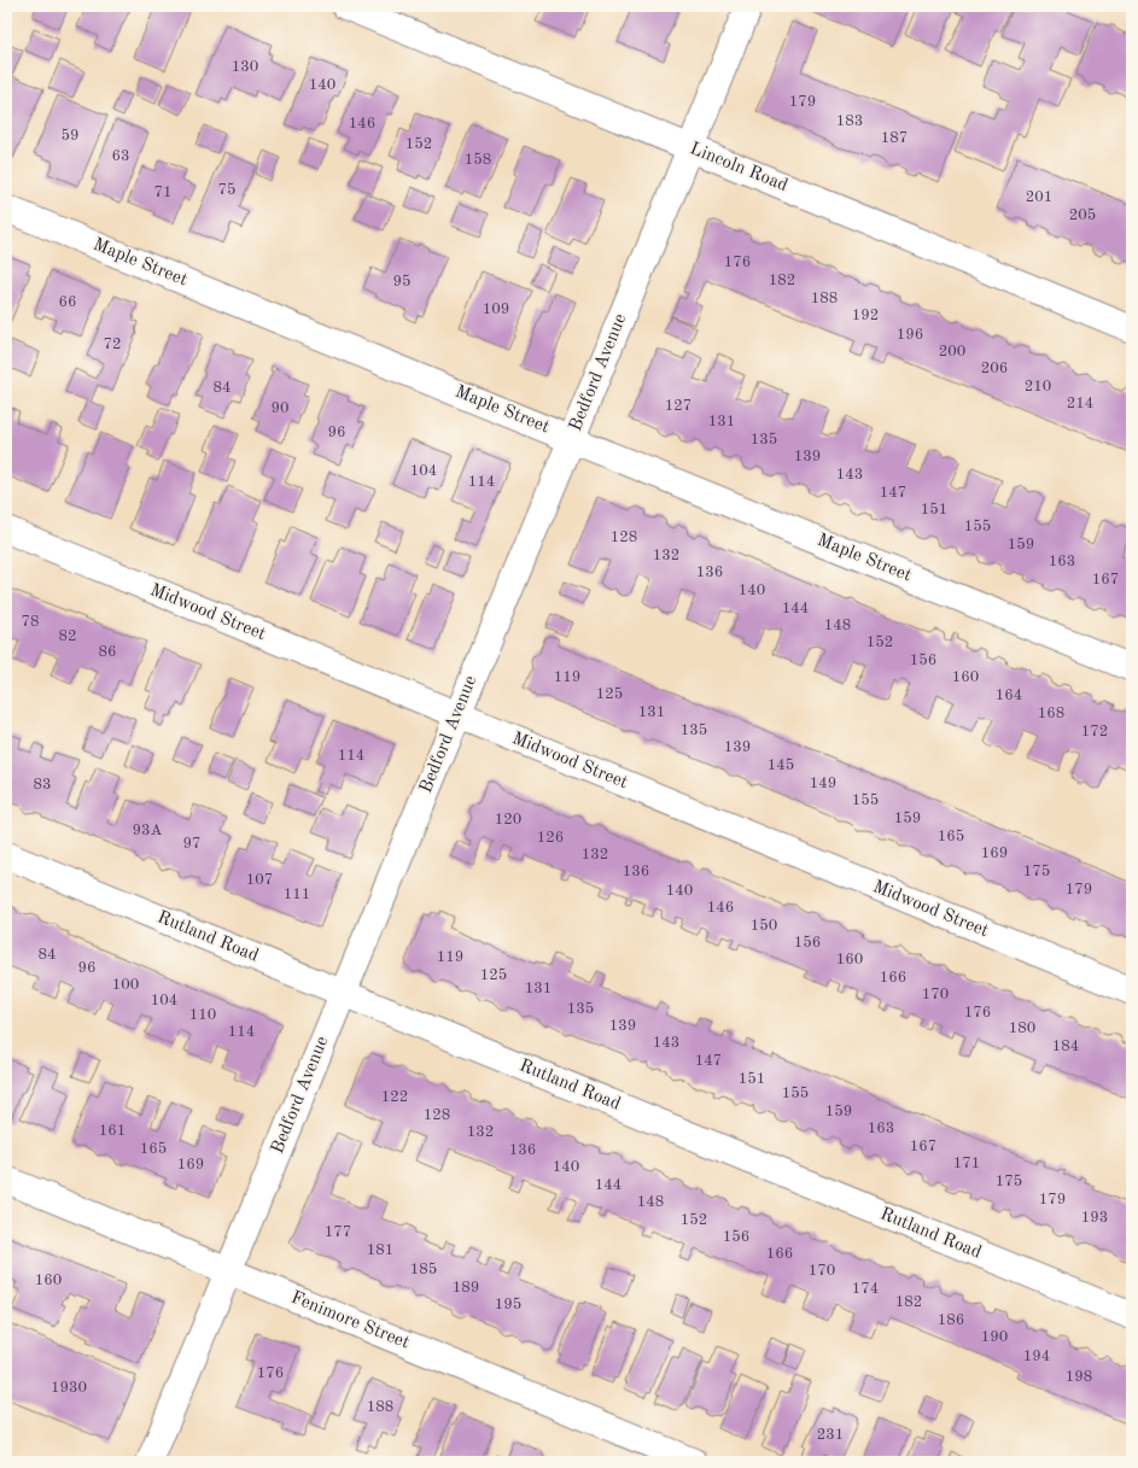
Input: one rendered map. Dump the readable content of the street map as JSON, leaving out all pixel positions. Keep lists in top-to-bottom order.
{
  "streets": {
    "street": [
      "Lincoln Road",
      "Maple Street",
      "Bedford Avenue",
      "Midwood Street",
      "Rutland Road",
      "Fenimore Street"
    ]
  },
  "crossings": [
    ["Lincoln Road", "Bedford Avenue"],
    ["Maple Street", "Bedford Avenue"],
    ["Bedford Avenue", "Midwood Street"],
    ["Bedford Avenue", "Rutland Road"],
    ["Bedford Avenue", "Fenimore Street"]
  ],
  "house_numbers": [
    "130",
    "140",
    "179",
    "183",
    "146",
    "59",
    "187",
    "152",
    "63",
    "158",
    "75",
    "71",
    "201",
    "205",
    "176",
    "182",
    "95",
    "188",
    "66",
    "109",
    "192",
    "196",
    "72",
    "200",
    "206",
    "210",
    "84",
    "214",
    "127",
    "90",
    "131",
    "96",
    "135",
    "139",
    "104",
    "143",
    "114",
    "147",
    "151",
    "155",
    "128",
    "159",
    "132",
    "163",
    "136",
    "167",
    "140",
    "144",
    "78",
    "148",
    "82",
    "152",
    "86",
    "156",
    "119",
    "160",
    "125",
    "164",
    "131",
    "168",
    "135",
    "172",
    "139",
    "114",
    "145",
    "149",
    "83",
    "155",
    "159",
    "120",
    "93A",
    "165",
    "126",
    "97",
    "169",
    "132",
    "136",
    "175",
    "107",
    "179",
    "140",
    "111",
    "146",
    "150",
    "156",
    "84",
    "119",
    "160",
    "96",
    "125",
    "166",
    "100",
    "131",
    "170",
    "104",
    "135",
    "176",
    "110",
    "139",
    "180",
    "114",
    "143",
    "184",
    "147",
    "151",
    "155",
    "122",
    "159",
    "128",
    "163",
    "161",
    "132",
    "167",
    "165",
    "136",
    "171",
    "169",
    "140",
    "175",
    "144",
    "179",
    "148",
    "193",
    "152",
    "177",
    "156",
    "181",
    "166",
    "185",
    "170",
    "160",
    "189",
    "174",
    "182",
    "195",
    "186",
    "190",
    "194",
    "176",
    "198",
    "1930",
    "188",
    "231"
  ]
}
